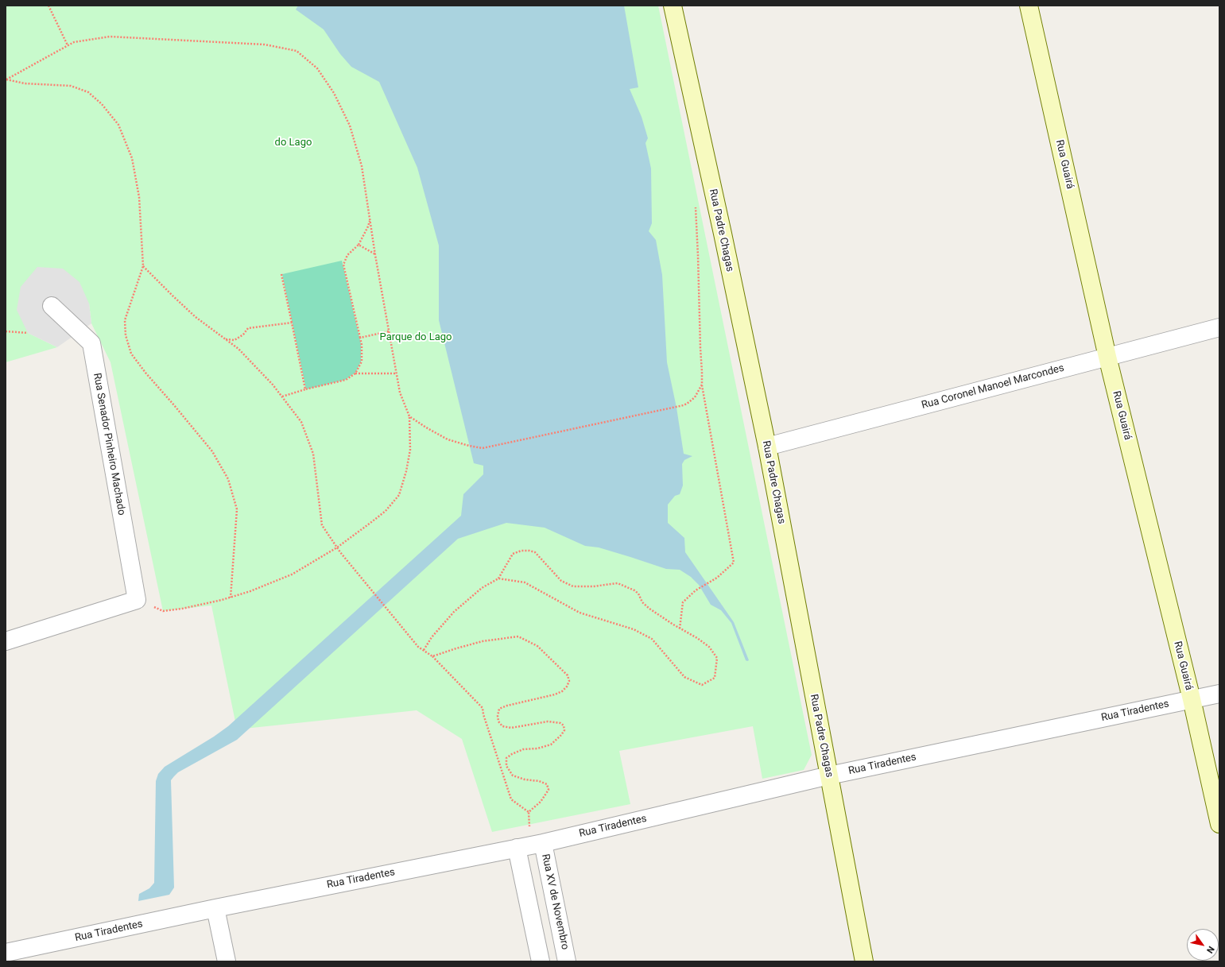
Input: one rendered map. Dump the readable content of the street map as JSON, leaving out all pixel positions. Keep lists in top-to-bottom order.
{
  "streets": {
    "street": [
      "Rua Guairá",
      "Rua Padre Chagas",
      "Rua Coronel Manoel Marcondes",
      "Rua Senador Pinheiro Machado",
      "Rua Tiradentes",
      "Rua XV de Novembro"
    ]
  },
  "crossings": [
    ["Rua Guairá", "Rua Coronel Manoel Marcondes"],
    ["Rua Guairá", "Rua Tiradentes"],
    ["Rua Padre Chagas", "Rua Coronel Manoel Marcondes"],
    ["Rua Padre Chagas", "Rua Tiradentes"],
    ["Rua Tiradentes", "Rua XV de Novembro"]
  ],
  "parks": ["do Lago", "Parque do Lago"],
  "north": "bottom right"
}
